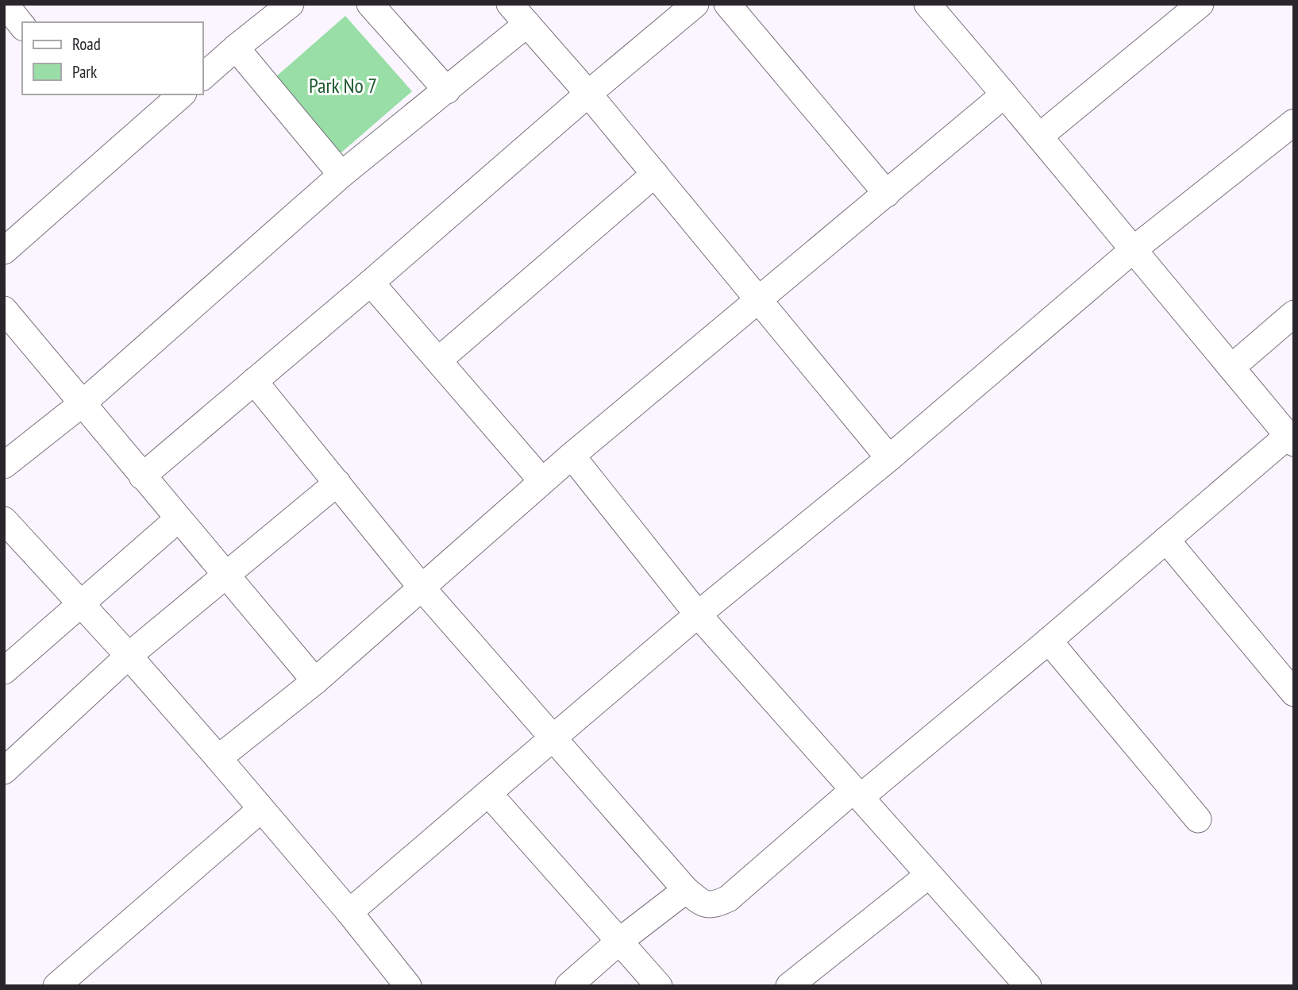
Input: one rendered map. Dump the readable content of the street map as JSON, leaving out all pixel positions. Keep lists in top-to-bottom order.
{
  "parks": ["Park No 7"],
  "legend": ["Road", "Park"]
}
